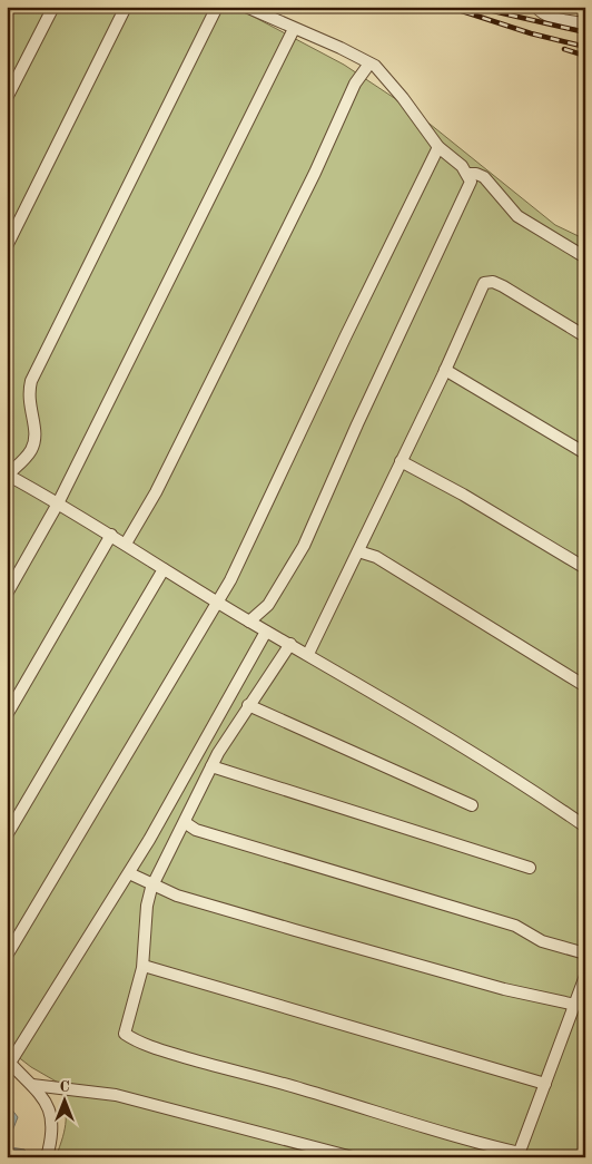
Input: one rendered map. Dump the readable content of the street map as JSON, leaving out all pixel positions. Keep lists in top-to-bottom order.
{
  "north": "top"
}
